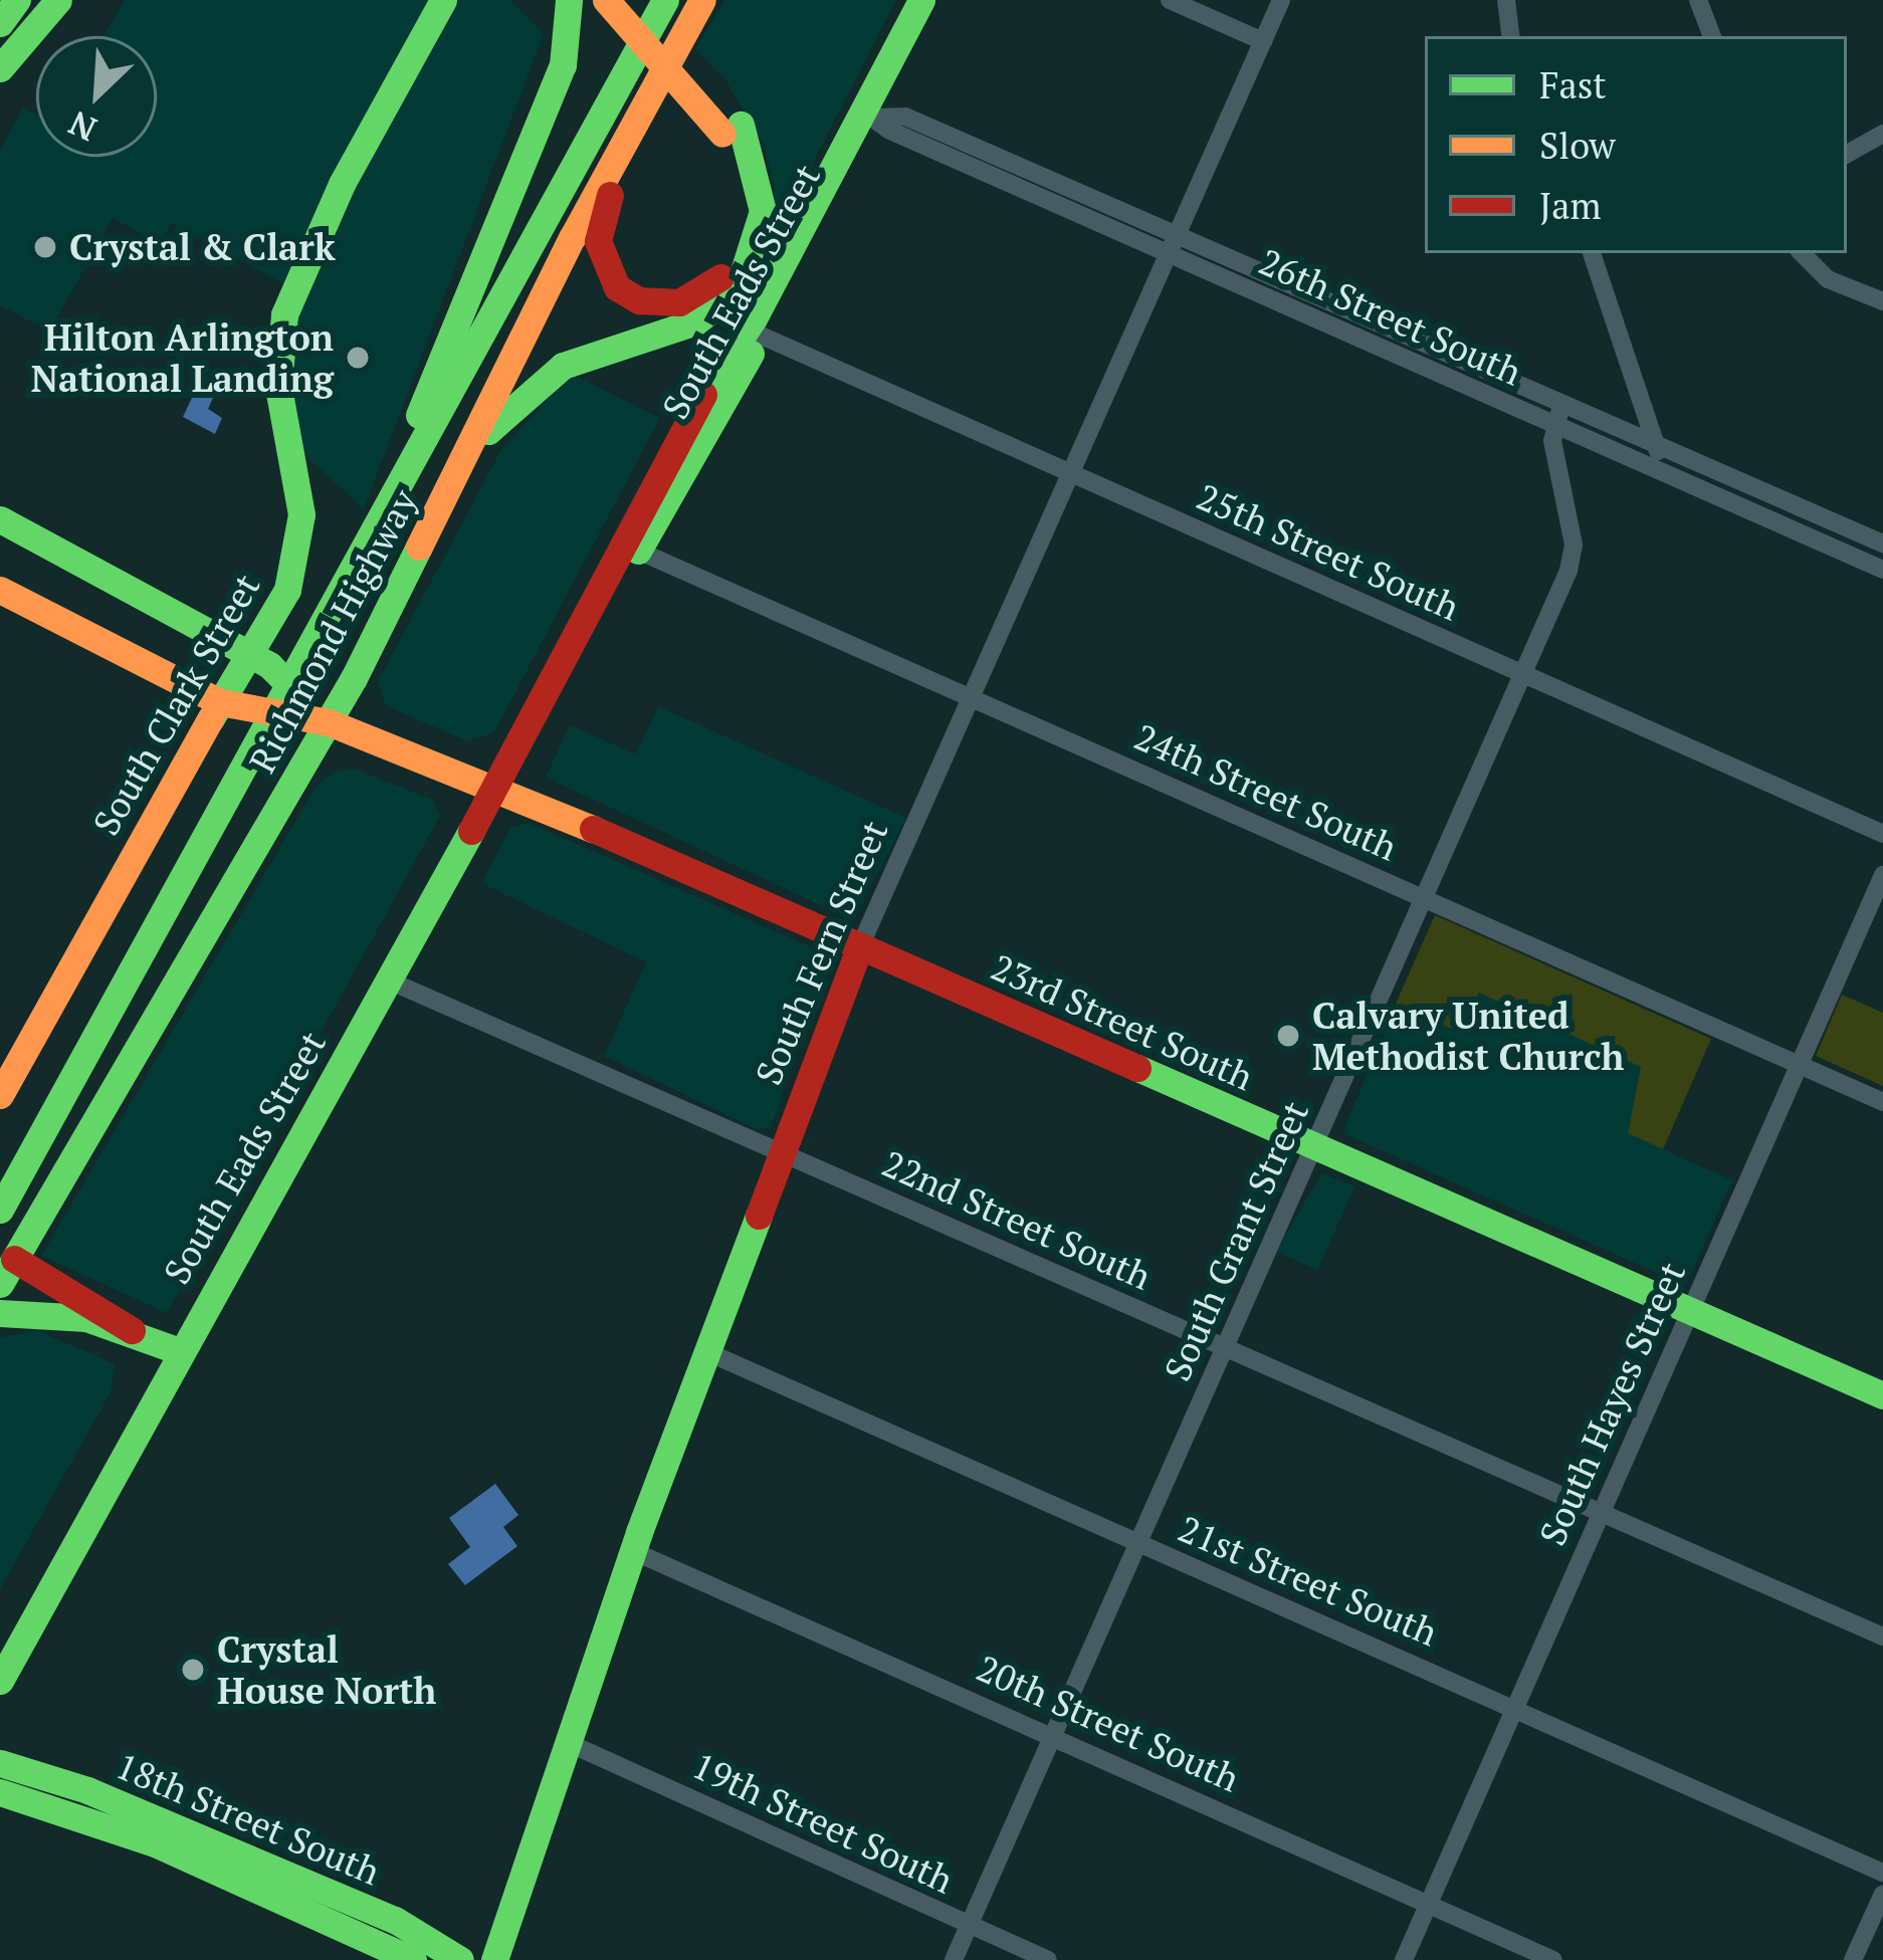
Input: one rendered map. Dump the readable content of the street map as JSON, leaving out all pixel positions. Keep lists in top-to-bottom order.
{
  "streets": {
    "main road": [
      "South Eads Street",
      "Richmond Highway",
      "South Clark Street",
      "South Fern Street",
      "23rd Street South",
      "18th Street South"
    ],
    "street": [
      "26th Street South",
      "25th Street South",
      "24th Street South",
      "22nd Street South",
      "South Grant Street",
      "South Hayes Street",
      "21st Street South",
      "20th Street South",
      "19th Street South"
    ]
  },
  "crossings": [
    ["South Eads Street", "26th Street South"],
    ["South Eads Street", "25th Street South"],
    ["South Eads Street", "24th Street South"],
    ["South Eads Street", "23rd Street South"],
    ["South Eads Street", "22nd Street South"],
    ["26th Street South", "South Fern Street"],
    ["26th Street South", "South Grant Street"],
    ["25th Street South", "South Fern Street"],
    ["25th Street South", "South Grant Street"],
    ["Richmond Highway", "23rd Street South"],
    ["South Clark Street", "23rd Street South"],
    ["24th Street South", "South Fern Street"],
    ["24th Street South", "South Grant Street"],
    ["24th Street South", "South Hayes Street"],
    ["South Fern Street", "23rd Street South"],
    ["South Fern Street", "22nd Street South"],
    ["South Fern Street", "21st Street South"],
    ["South Fern Street", "20th Street South"],
    ["South Fern Street", "19th Street South"],
    ["23rd Street South", "South Grant Street"],
    ["23rd Street South", "South Hayes Street"],
    ["22nd Street South", "South Grant Street"],
    ["22nd Street South", "South Hayes Street"],
    ["South Grant Street", "21st Street South"],
    ["South Grant Street", "20th Street South"],
    ["South Grant Street", "19th Street South"],
    ["South Hayes Street", "21st Street South"],
    ["South Hayes Street", "20th Street South"]
  ],
  "places": [
    "Crystal & Clark",
    "Hilton Arlington National Landing",
    "Calvary United Methodist Church",
    "Crystal House North"
  ],
  "legend": ["Fast", "Slow", "Jam"],
  "north": "bottom left"
}
